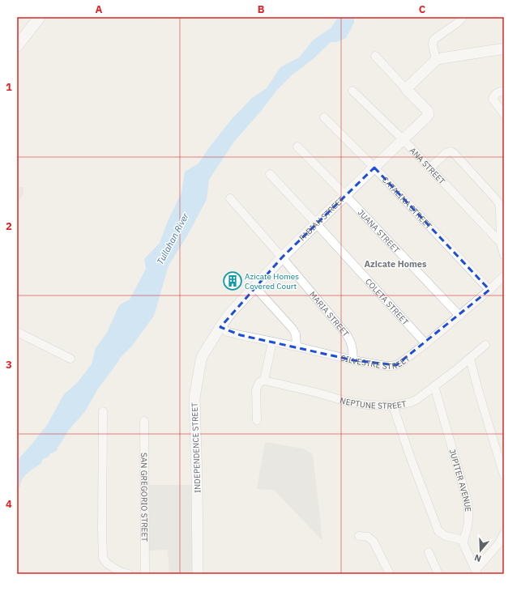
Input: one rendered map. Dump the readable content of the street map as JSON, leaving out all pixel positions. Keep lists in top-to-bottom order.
{
  "streets": {
    "street": [
      "ANA STREET",
      "CATALINA STREET",
      "FABIAN STREET",
      "JUANA STREET",
      "COLETA STREET",
      "MARIA STREET",
      "SILVESTRE STREET",
      "NEPTUNE STREET",
      "INDEPENDENCE STREET",
      "JUPITER AVENUE",
      "SAN GREGORIO STREET"
    ]
  },
  "crossings": [
    ["ANA STREET", "FABIAN STREET"],
    ["CATALINA STREET", "FABIAN STREET"],
    ["CATALINA STREET", "SILVESTRE STREET"],
    ["FABIAN STREET", "JUANA STREET"],
    ["FABIAN STREET", "COLETA STREET"],
    ["FABIAN STREET", "MARIA STREET"],
    ["FABIAN STREET", "SILVESTRE STREET"],
    ["FABIAN STREET", "INDEPENDENCE STREET"],
    ["JUANA STREET", "SILVESTRE STREET"],
    ["COLETA STREET", "SILVESTRE STREET"],
    ["MARIA STREET", "SILVESTRE STREET"],
    ["SILVESTRE STREET", "INDEPENDENCE STREET"],
    ["NEPTUNE STREET", "JUPITER AVENUE"]
  ],
  "districts": ["Azicate Homes"],
  "water": ["Tullahan River"],
  "places": {
    "building": ["Azicate Homes Covered Court"]
  },
  "north": "bottom",
  "grid": {
    "columns": ["A", "B", "C"],
    "rows": [
      "1",
      "2",
      "3",
      "4"
    ]
  }
}
